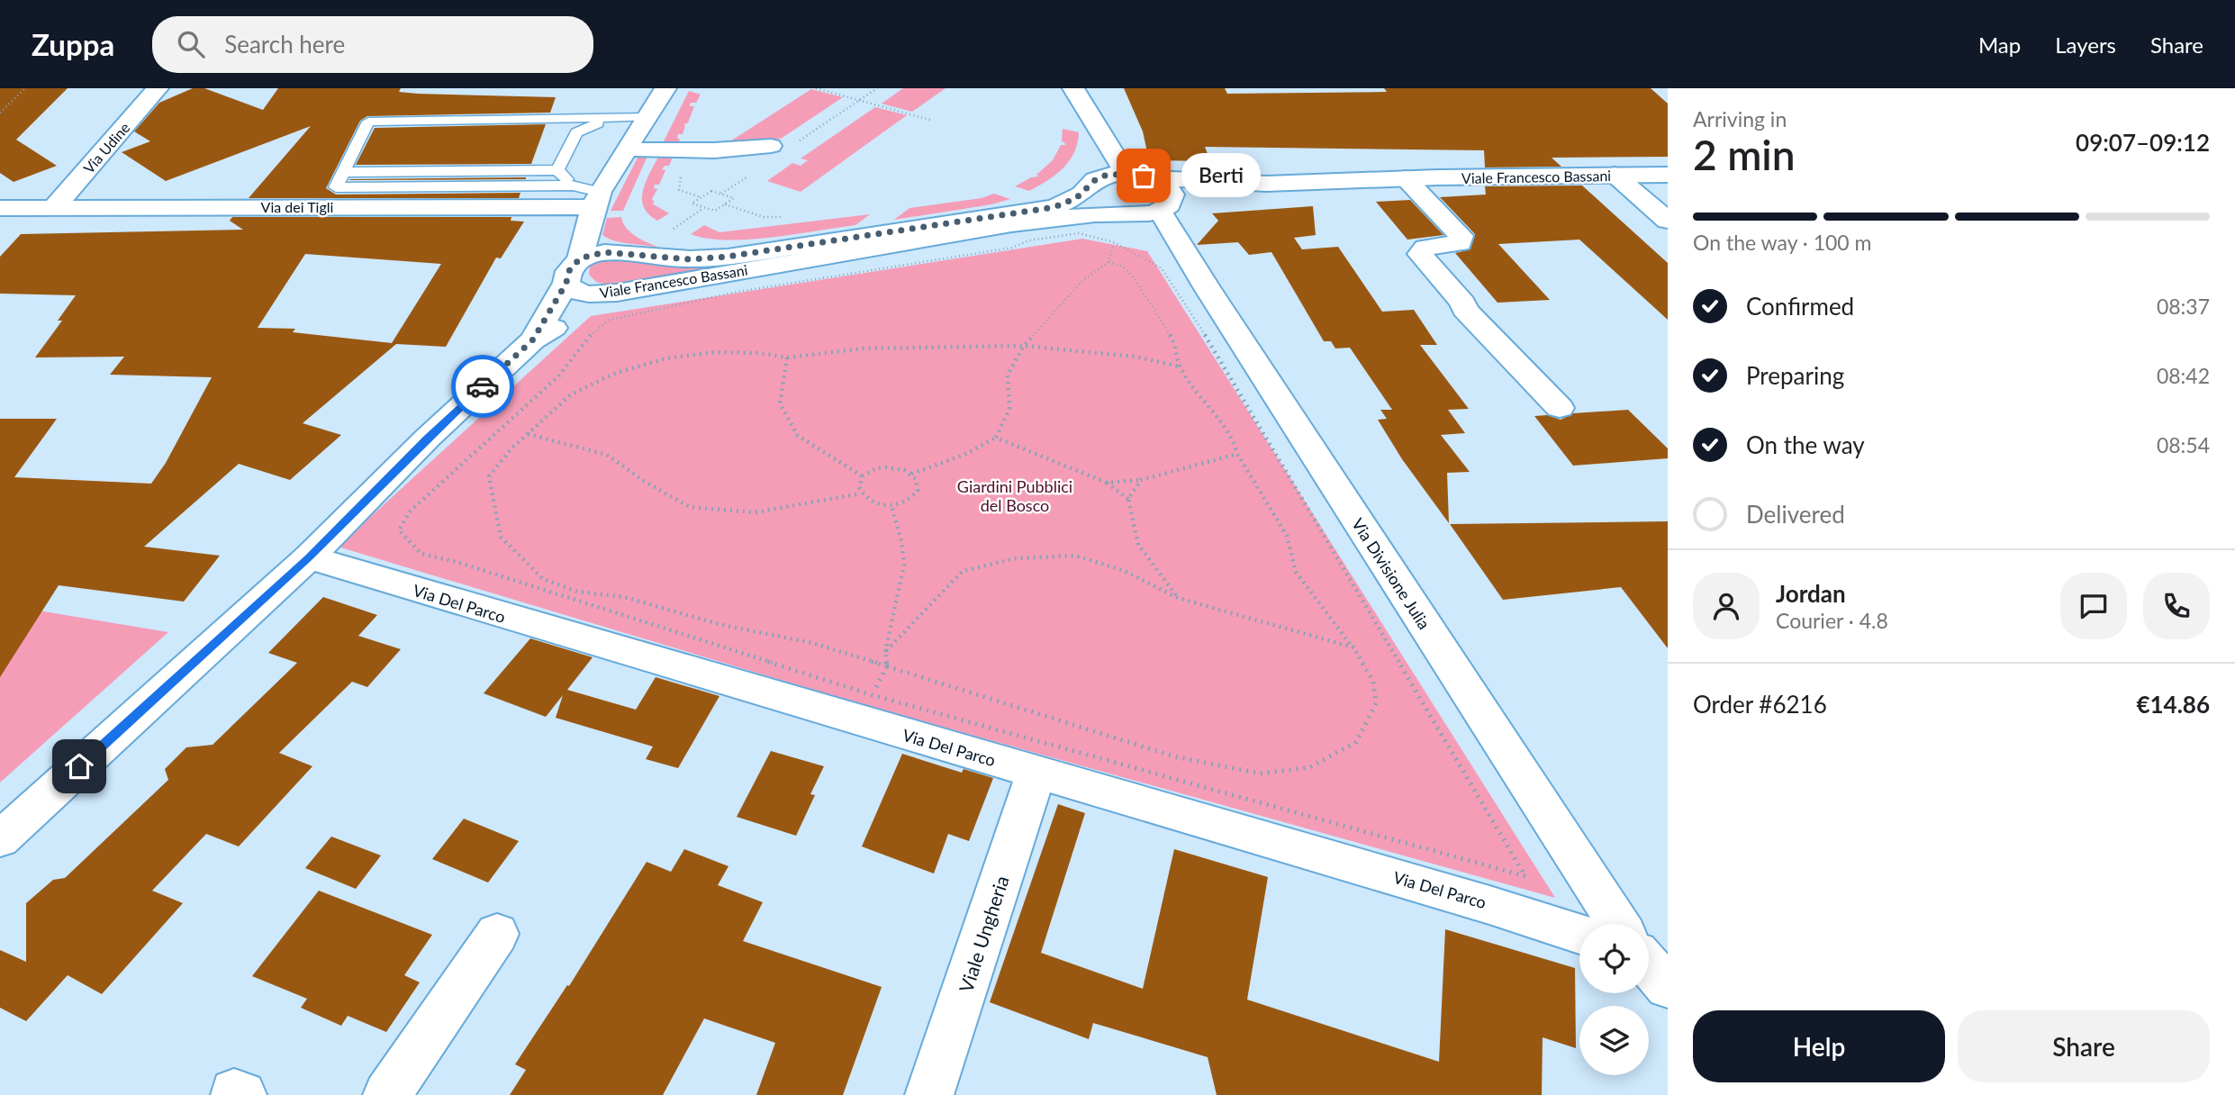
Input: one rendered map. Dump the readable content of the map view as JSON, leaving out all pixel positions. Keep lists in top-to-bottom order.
{
  "streets": {
    "street": [
      "Via Udine",
      "Viale Francesco Bassani",
      "Via dei Tigli",
      "Via Divisione Julia",
      "Via Del Parco",
      "Viale Ungheria"
    ]
  },
  "crossings": [
    ["Via Udine", "Via dei Tigli"],
    ["Viale Francesco Bassani", "Via Divisione Julia"],
    ["Via Del Parco", "Viale Ungheria"]
  ],
  "parks": ["Giardini Pubblici del Bosco"],
  "places": ["Berti"],
  "page": {
    "header": "Zuppa",
    "search": "Search here",
    "nav": ["Map", "Layers", "Share"],
    "heading": ["2 min", "Arriving in", "09:07–09:12"],
    "panel": [
      "Jordan",
      "Courier · 4.8",
      "Order #6216",
      "€14.86"
    ],
    "bubble": "Berti",
    "bar": "On the way · 100 m",
    "list": [
      ["Confirmed", "08:37"],
      ["Preparing", "08:42"],
      ["On the way", "08:54"],
      "Delivered"
    ],
    "buttons": ["Help", "Share"]
  }
}
